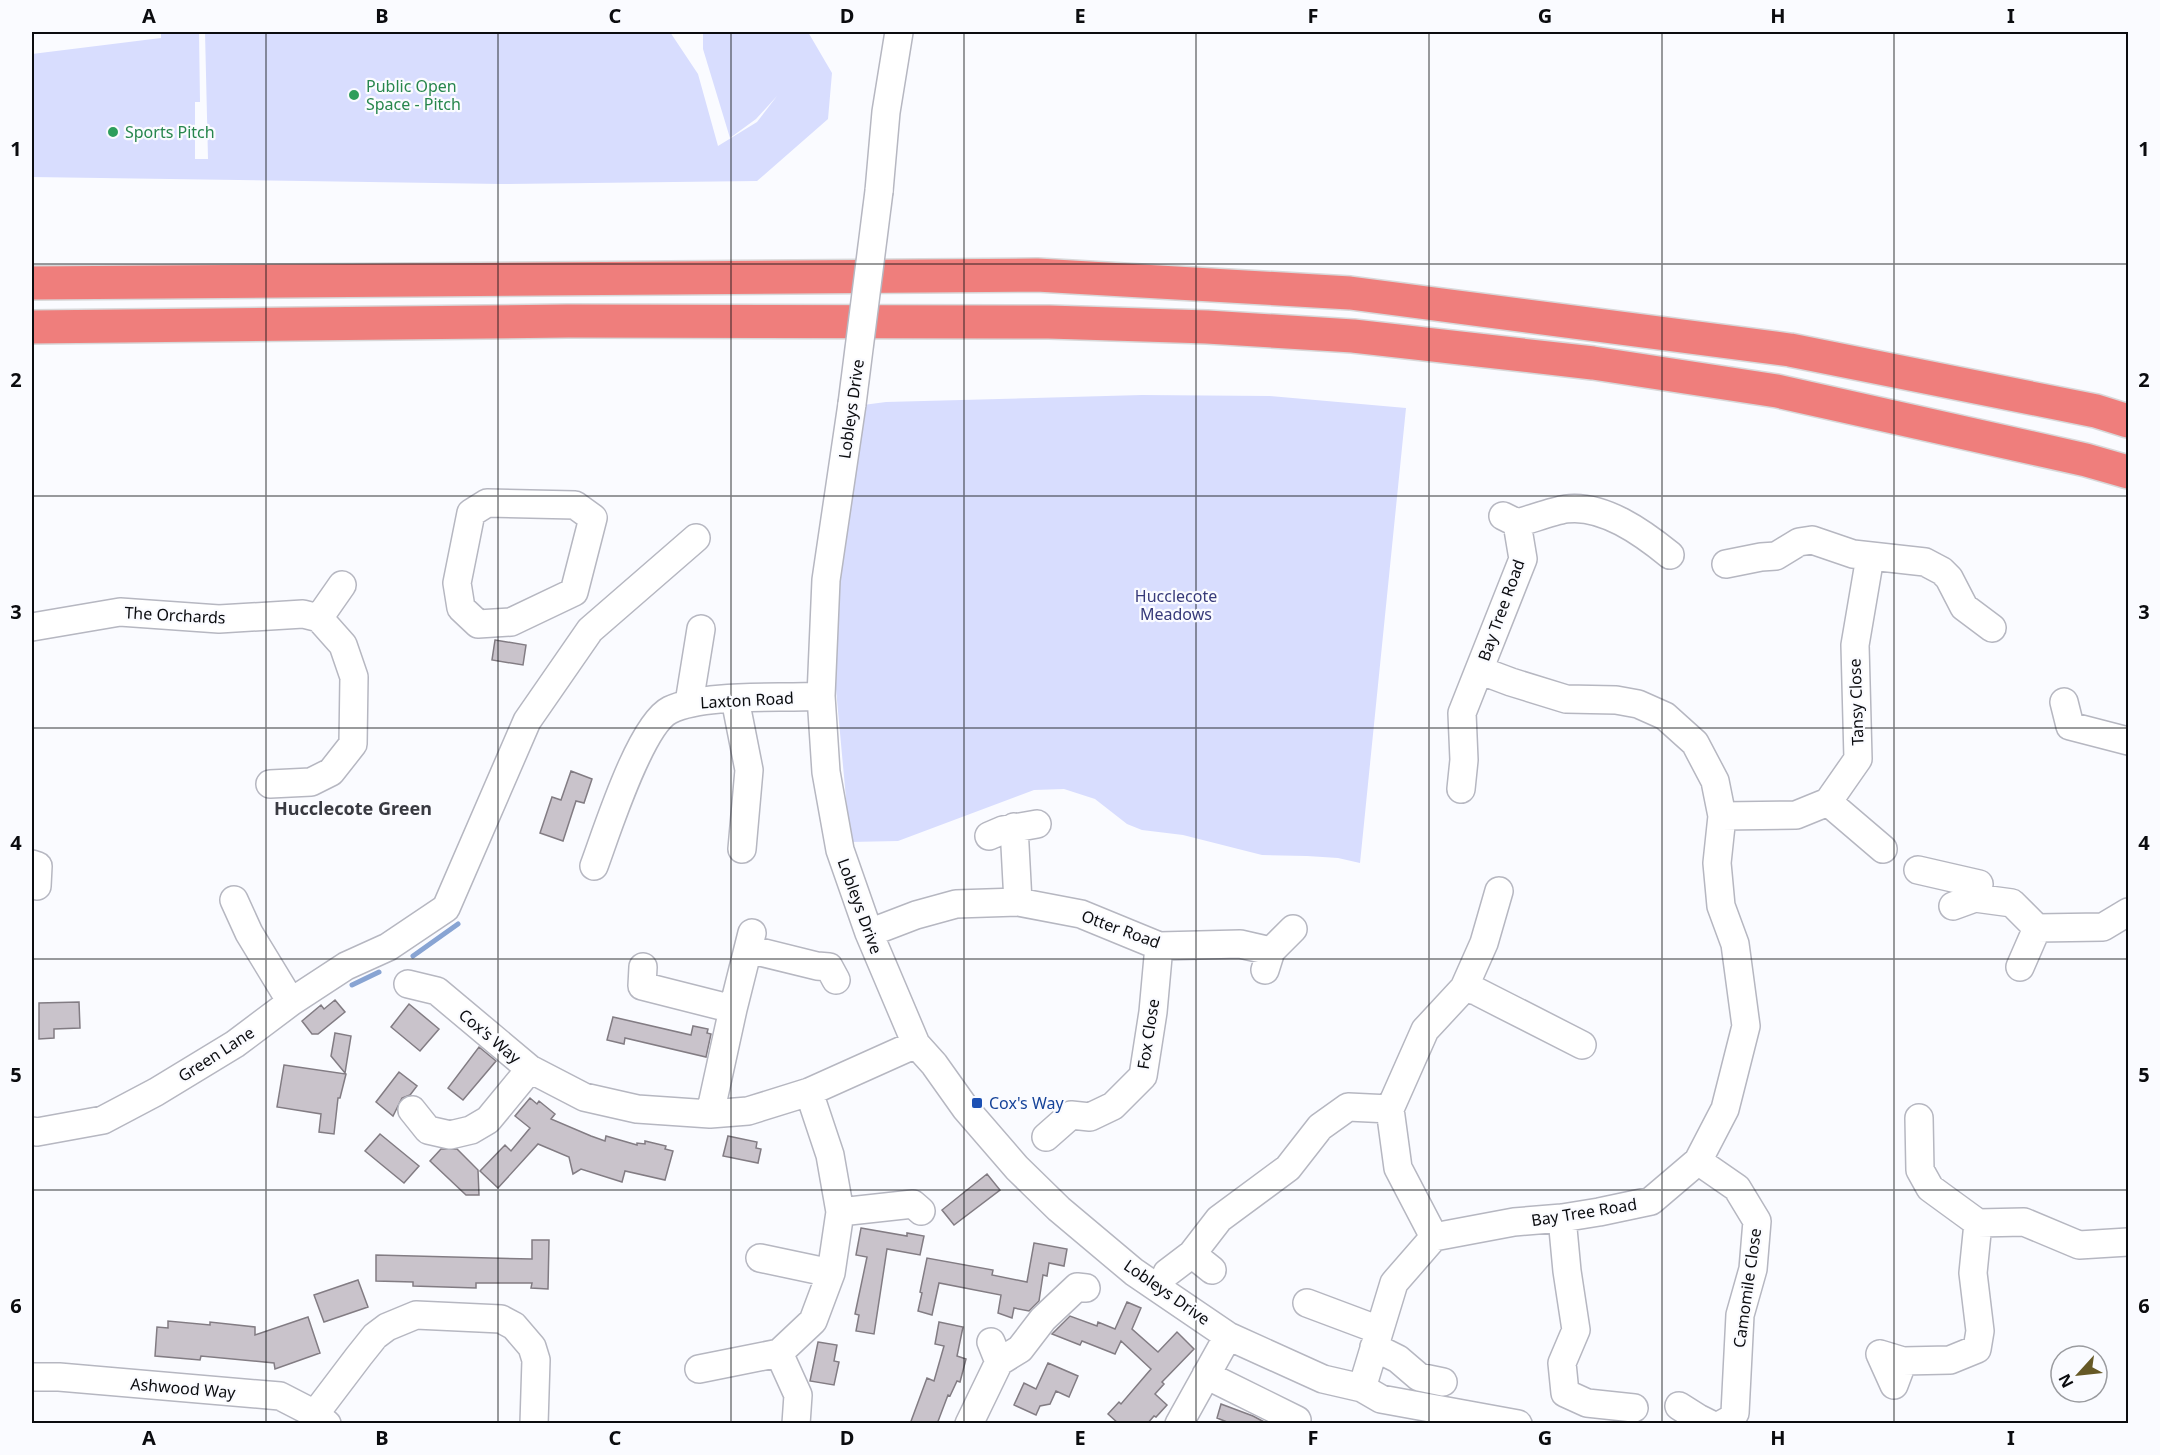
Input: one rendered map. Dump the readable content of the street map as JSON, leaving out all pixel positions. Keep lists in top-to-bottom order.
{
  "streets": {
    "street": [
      "Lobleys Drive",
      "Bay Tree Road",
      "The Orchards",
      "Laxton Road",
      "Tansy Close",
      "Otter Road",
      "Fox Close",
      "Cox's Way",
      "Green Lane",
      "Camomile Close",
      "Ashwood Way"
    ]
  },
  "crossings": [
    ["Lobleys Drive", "Laxton Road"],
    ["Lobleys Drive", "Otter Road"],
    ["Lobleys Drive", "Cox's Way"],
    ["Bay Tree Road", "Camomile Close"],
    ["Otter Road", "Fox Close"]
  ],
  "districts": ["Hucclecote Green"],
  "parks": ["Hucclecote Meadows"],
  "places": {
    "other": ["Public Open Space - Pitch", "Sports Pitch"],
    "transit": ["Cox's Way"]
  },
  "north": "bottom left",
  "grid": {
    "columns": [
      "A",
      "B",
      "C",
      "D",
      "E",
      "F",
      "G",
      "H",
      "I"
    ],
    "rows": [
      "1",
      "2",
      "3",
      "4",
      "5",
      "6"
    ]
  }
}
